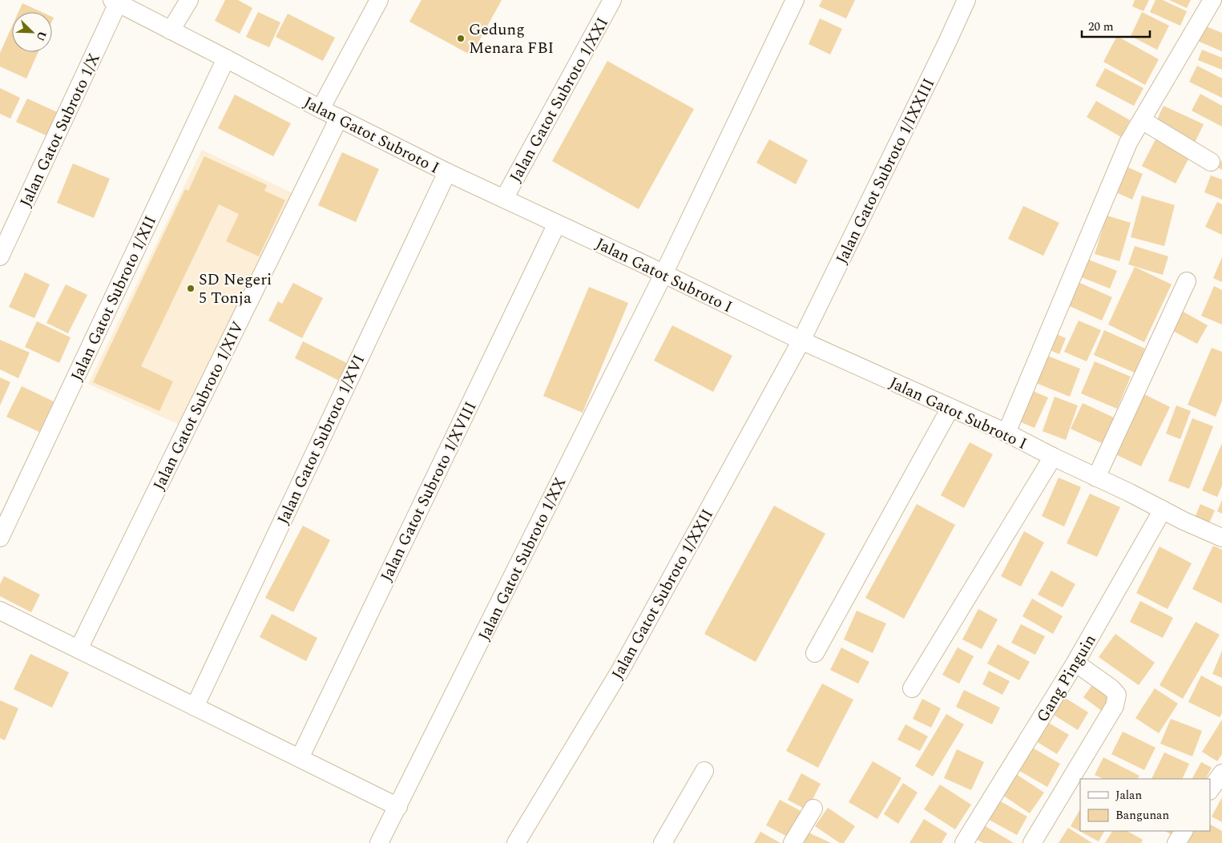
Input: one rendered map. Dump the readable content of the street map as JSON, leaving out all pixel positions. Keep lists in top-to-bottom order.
{
  "streets": {
    "street": [
      "Jalan Gatot Subroto 1/XXI",
      "Jalan Gatot Subroto 1/X",
      "Jalan Gatot Subroto I",
      "Jalan Gatot Subroto 1/IXXIII",
      "Jalan Gatot Subroto 1/XII",
      "Jalan Gatot Subroto 1/XIV",
      "Jalan Gatot Subroto 1/XVI",
      "Jalan Gatot Subroto 1/XVIII",
      "Jalan Gatot Subroto 1/XX",
      "Jalan Gatot Subroto 1/XXII",
      "Gang Pinguin"
    ]
  },
  "crossings": [
    ["Jalan Gatot Subroto 1/XXI", "Jalan Gatot Subroto I"],
    ["Jalan Gatot Subroto 1/X", "Jalan Gatot Subroto I"],
    ["Jalan Gatot Subroto I", "Jalan Gatot Subroto 1/IXXIII"],
    ["Jalan Gatot Subroto I", "Jalan Gatot Subroto 1/XII"],
    ["Jalan Gatot Subroto I", "Jalan Gatot Subroto 1/XIV"],
    ["Jalan Gatot Subroto I", "Jalan Gatot Subroto 1/XVI"],
    ["Jalan Gatot Subroto I", "Jalan Gatot Subroto 1/XVIII"],
    ["Jalan Gatot Subroto I", "Jalan Gatot Subroto 1/XX"],
    ["Jalan Gatot Subroto I", "Jalan Gatot Subroto 1/XXII"],
    ["Jalan Gatot Subroto I", "Gang Pinguin"],
    ["Jalan Gatot Subroto 1/IXXIII", "Jalan Gatot Subroto 1/XXII"]
  ],
  "places": ["Gedung Menara FBI", "SD Negeri 5 Tonja"],
  "legend": ["Jalan", "Bangunan"],
  "scale_bar": "20 m",
  "north": "bottom right"
}
